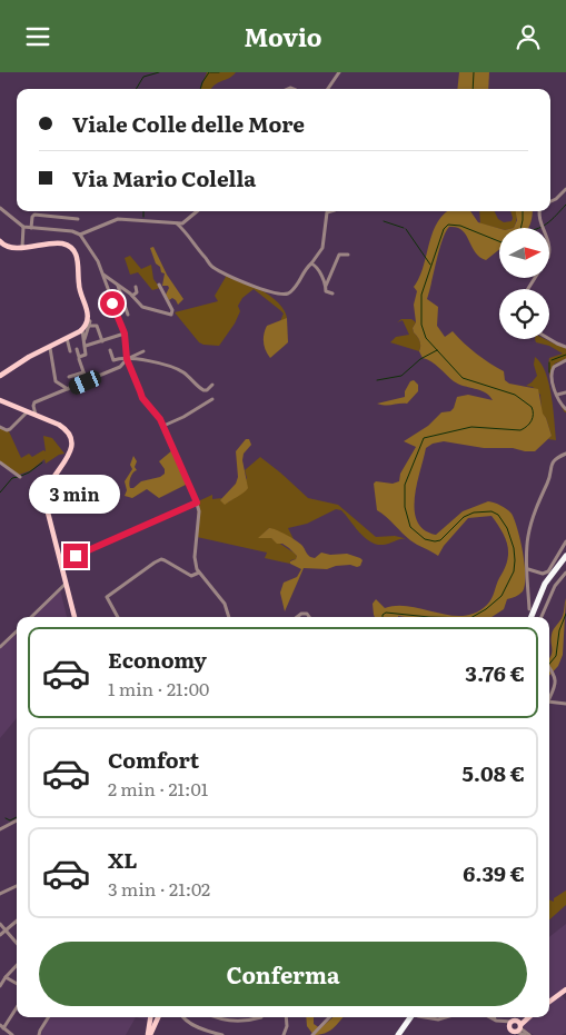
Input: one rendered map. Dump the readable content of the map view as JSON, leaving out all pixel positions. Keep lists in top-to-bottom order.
{
  "north": "right",
  "page": {
    "header": "Movio",
    "banner": ["Viale Colle delle More", "Via Mario Colella"],
    "bubble": "3 min",
    "list": [
      {
        "name": "Economy",
        "note": "1 min · 21:00",
        "value": "3.76 €"
      },
      {
        "name": "Comfort",
        "note": "2 min · 21:01",
        "value": "5.08 €"
      },
      {
        "name": "XL",
        "note": "3 min · 21:02",
        "value": "6.39 €"
      }
    ],
    "buttons": "Conferma"
  }
}
